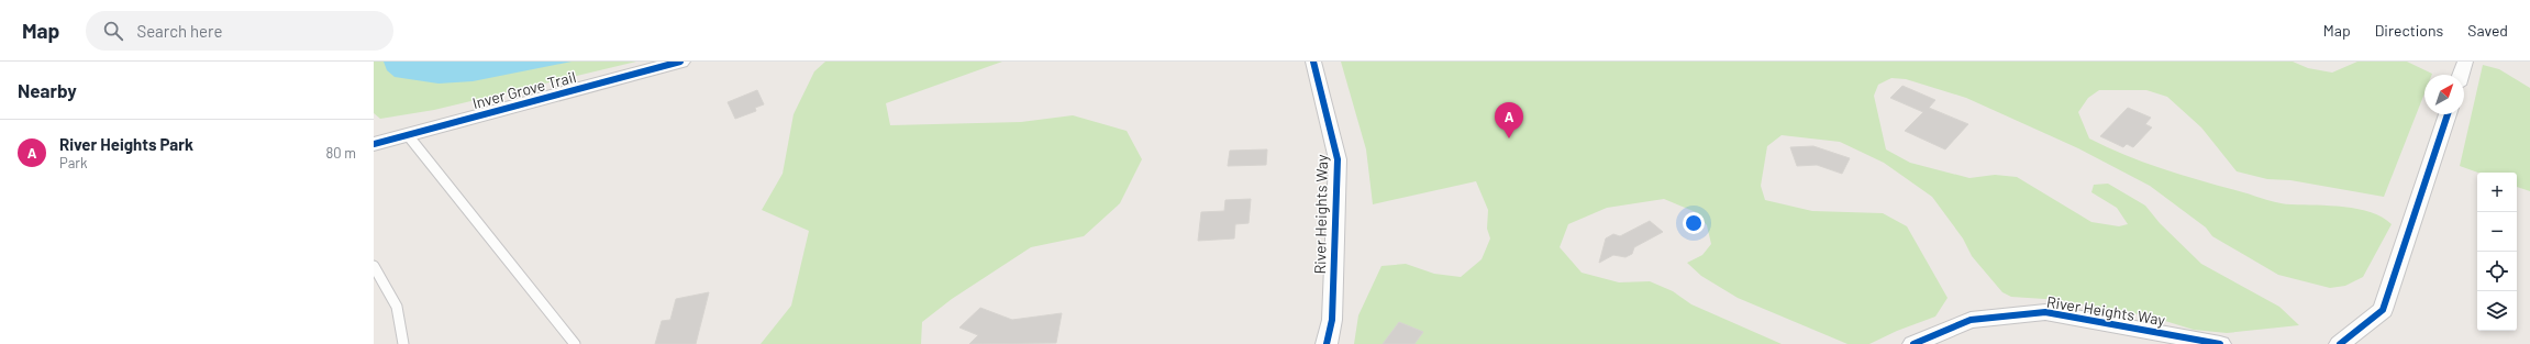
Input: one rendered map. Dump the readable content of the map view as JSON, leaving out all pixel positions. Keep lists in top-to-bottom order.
{
  "streets": {
    "street": ["Inver Grove Trail", "River Heights Way"]
  },
  "north": "top right",
  "page": {
    "header": "Map",
    "search": "Search here",
    "nav": ["Map", "Directions", "Saved"],
    "heading": "Nearby",
    "pins": "A",
    "list": [
      {
        "mark": "A",
        "name": "River Heights Park",
        "note": "Park",
        "value": "80 m"
      }
    ],
    "map_buttons": ["+", "−"]
  }
}
